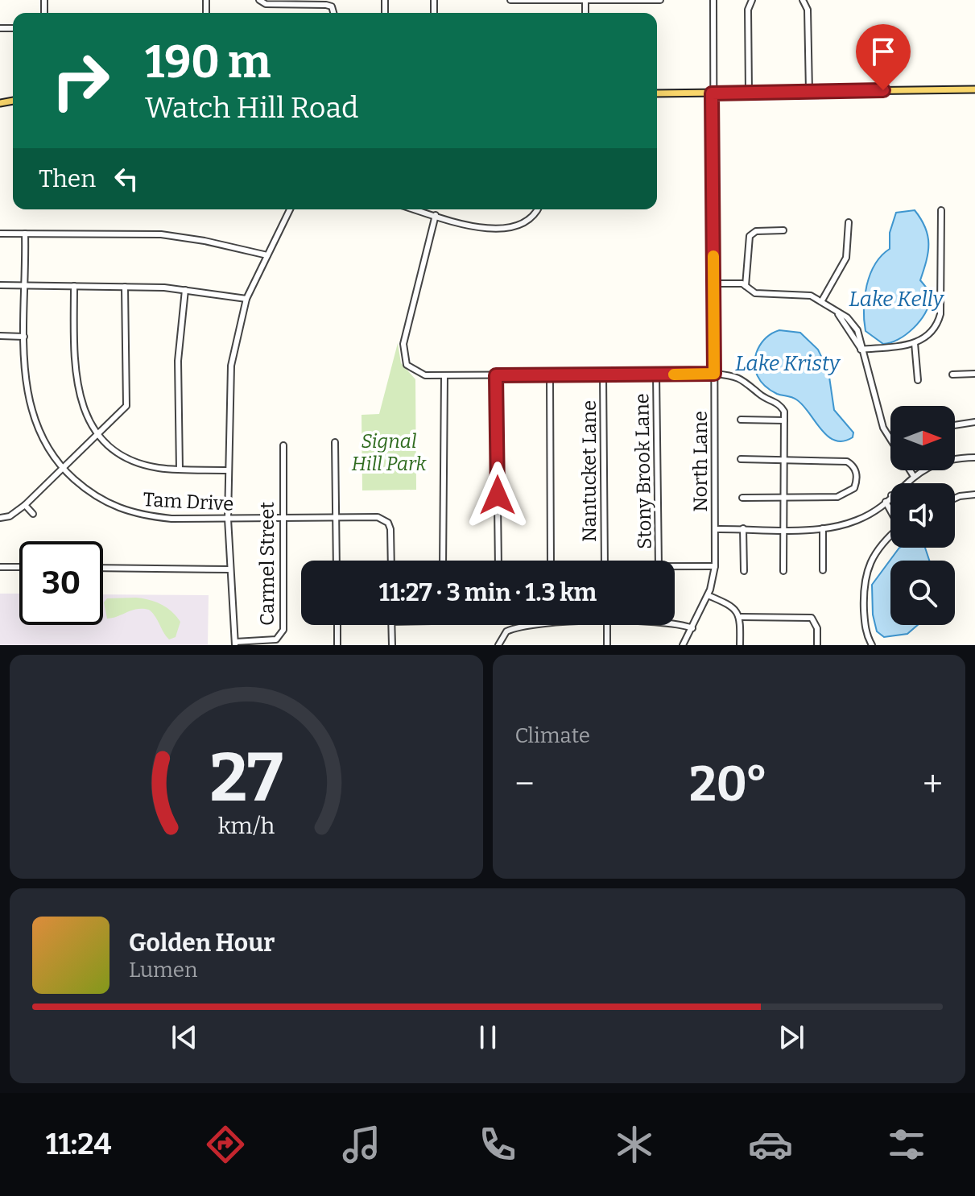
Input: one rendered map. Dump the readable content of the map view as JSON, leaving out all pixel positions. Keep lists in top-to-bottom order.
{
  "streets": {
    "street": [
      "North Lane",
      "Nantucket Lane",
      "Stony Brook Lane",
      "Tam Drive",
      "Carmel Street"
    ]
  },
  "crossings": [
    ["Tam Drive", "Carmel Street"]
  ],
  "water": ["Lake Kelly", "Lake Kristy"],
  "parks": ["Signal Hill Park"],
  "north": "right",
  "page": {
    "turn": ["190 m", "Watch Hill Road"],
    "then": "Then",
    "limit": "30",
    "trip": "11:27 · 3 min · 1.3 km",
    "tile": "Climate",
    "heat": ["−", "20°", "+"],
    "song": ["Golden Hour", "Lumen"],
    "tabs": "11:24",
    "gauge": ["27", "km/h"]
  }
}
